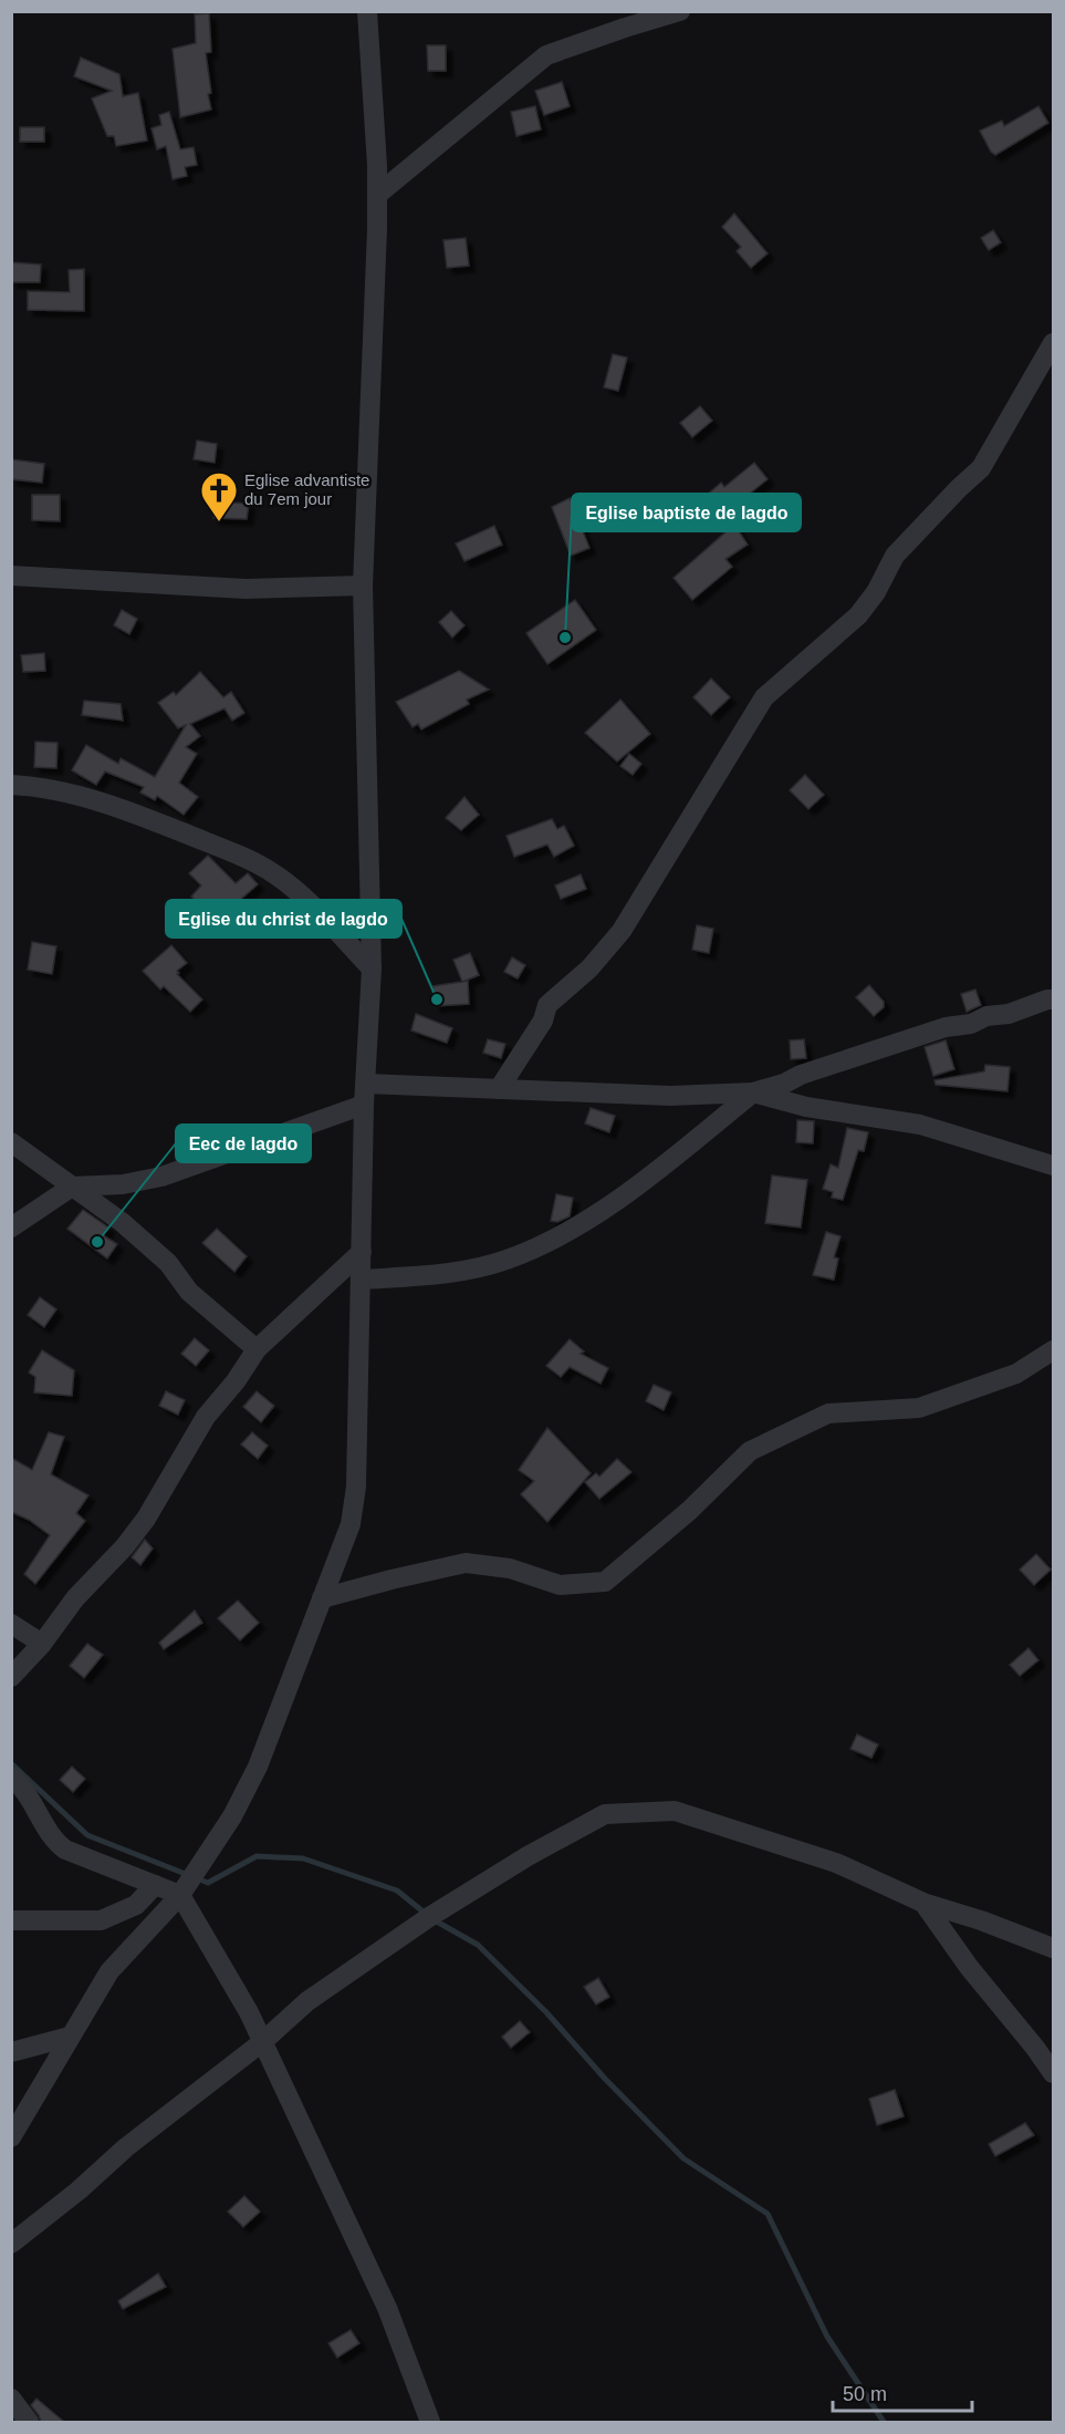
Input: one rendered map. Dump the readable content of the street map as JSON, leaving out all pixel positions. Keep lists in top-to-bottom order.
{
  "places": {
    "church": ["Eglise advantiste du 7em jour"],
    "other": ["Eglise baptiste de lagdo", "Eglise du christ de lagdo", "Eec de lagdo"]
  },
  "scale_bar": "50 m"
}
